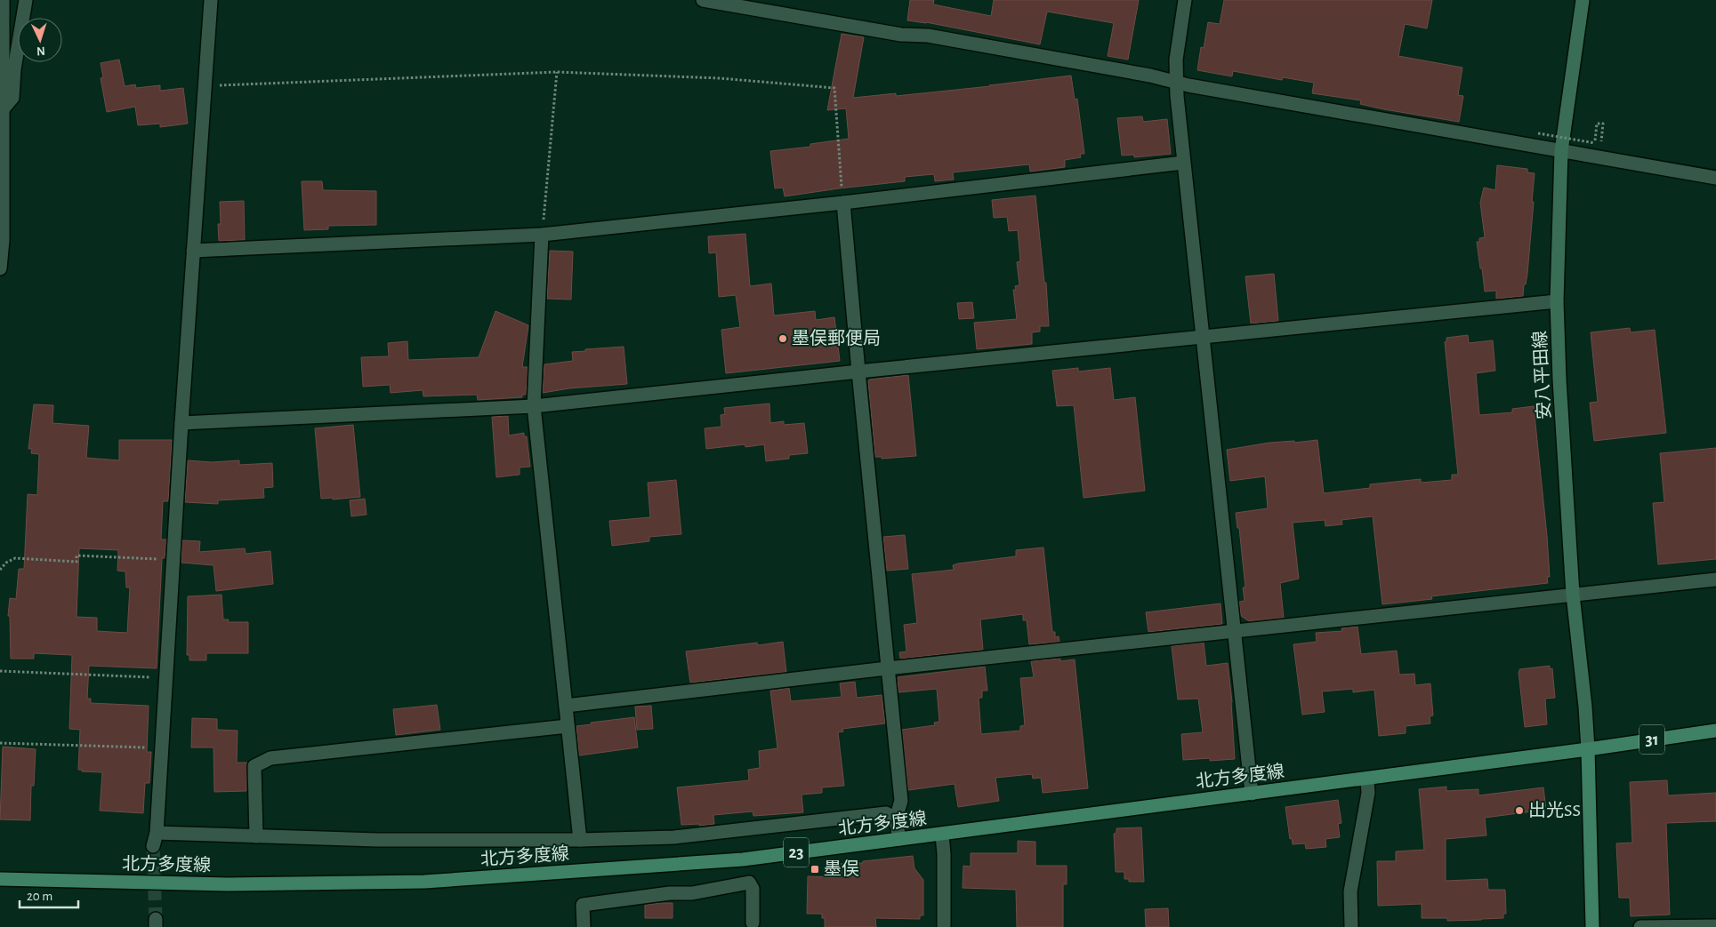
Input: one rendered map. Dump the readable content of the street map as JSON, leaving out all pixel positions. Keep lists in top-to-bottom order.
{
  "streets": {
    "main road": [
      "安八平田線",
      "31",
      "北方多度線",
      "23"
    ]
  },
  "crossings": [
    ["安八平田線", "31"],
    ["安八平田線", "北方多度線"],
    ["31", "北方多度線"]
  ],
  "places": {
    "other": ["墨俣郵便局", "出光SS"],
    "transit": ["墨俣"]
  },
  "scale_bar": "20 m",
  "north": "bottom"
}
